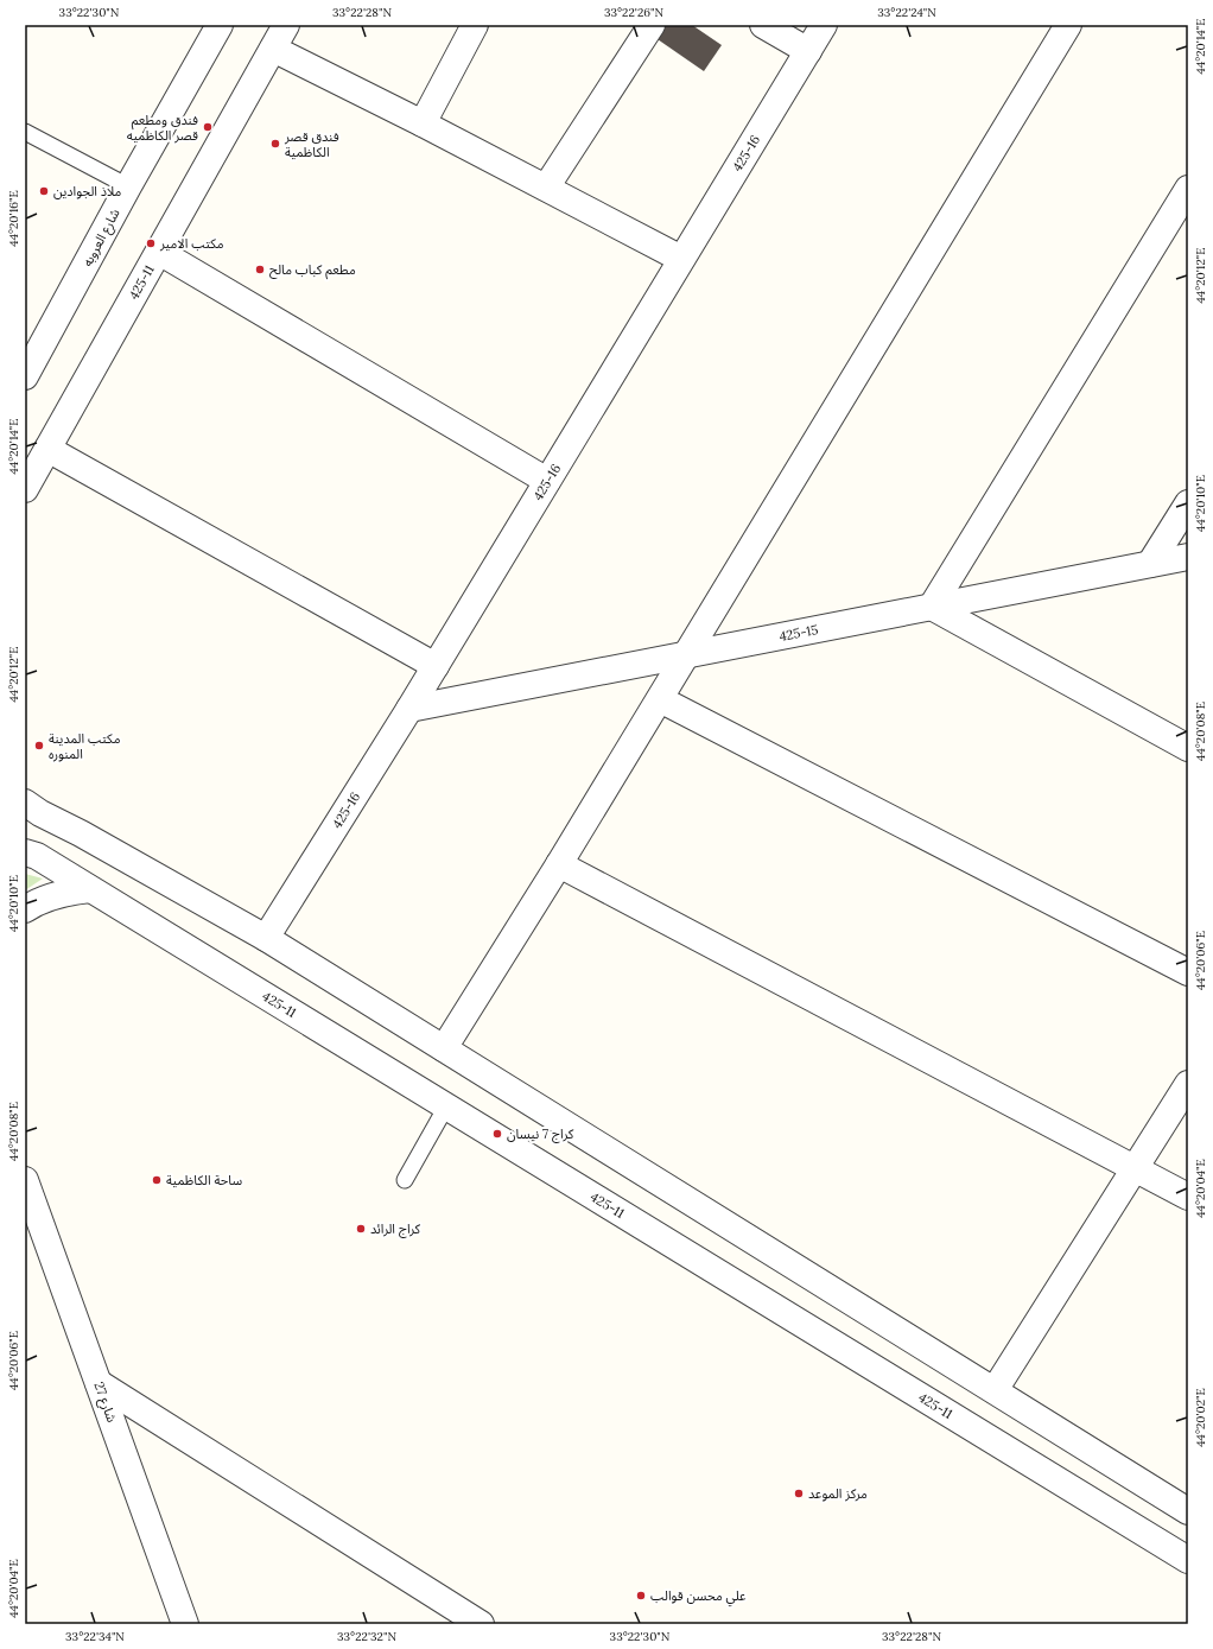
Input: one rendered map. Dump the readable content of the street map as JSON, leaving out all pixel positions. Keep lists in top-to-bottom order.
{
  "streets": {
    "street": [
      "425-16",
      "شارع العروبه",
      "425-11",
      "425-15",
      "شارع 27"
    ]
  },
  "crossings": [
    ["425-16", "425-15"]
  ],
  "places": [
    "فندق ومطعم قصر الكاظميه",
    "فندق قصر الكاظمية",
    "ملاذ الجوادين",
    "مكتب الامير",
    "مطعم كباب مالح",
    "مكتب المدينة المنوره",
    "كراج 7 نيسان",
    "ساحة الكاظمية",
    "كراج الرائد",
    "مركز الموعد",
    "علي محسن قوالب"
  ],
  "coordinates": [
    "33°22'30\"N",
    "33°22'28\"N",
    "33°22'26\"N",
    "33°22'24\"N",
    "44°20'14\"E",
    "44°20'16\"E",
    "44°20'12\"E",
    "44°20'10\"E",
    "44°20'08\"E",
    "44°20'06\"E",
    "44°20'04\"E",
    "44°20'02\"E",
    "33°22'34\"N",
    "33°22'32\"N"
  ]
}
